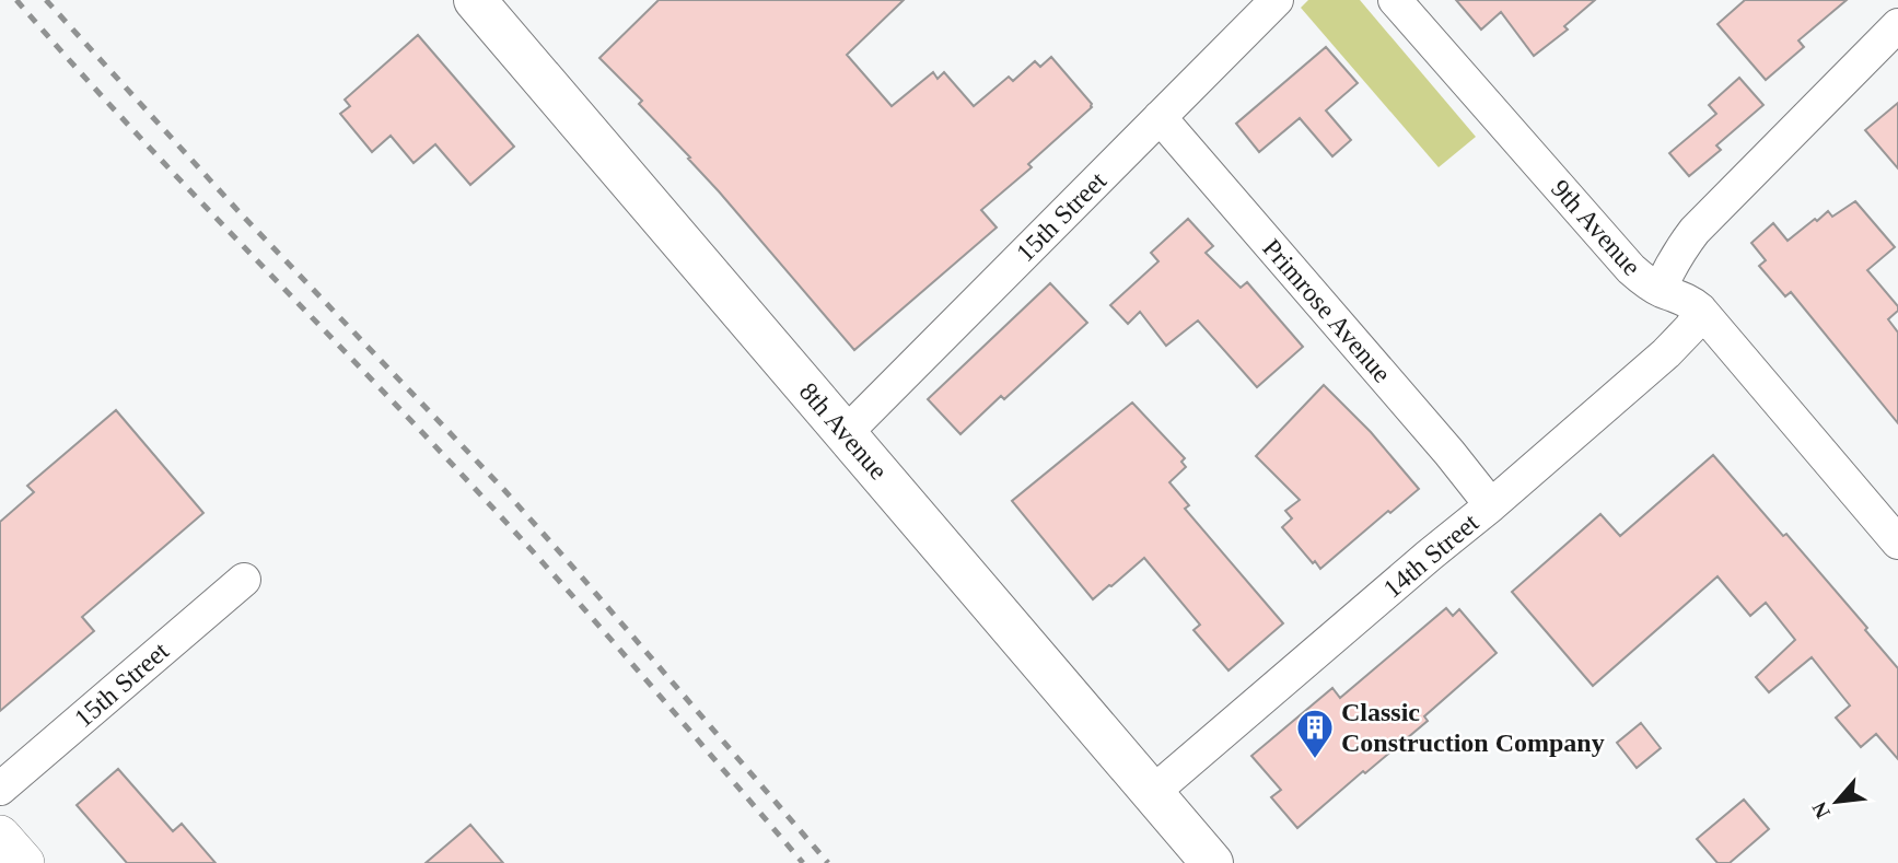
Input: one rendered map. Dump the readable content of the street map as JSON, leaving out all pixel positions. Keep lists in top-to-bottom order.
{
  "streets": {
    "main road": ["8th Avenue"],
    "street": [
      "15th Street",
      "9th Avenue",
      "Primrose Avenue",
      "14th Street"
    ]
  },
  "crossings": [
    ["15th Street", "Primrose Avenue"],
    ["15th Street", "8th Avenue"],
    ["9th Avenue", "14th Street"],
    ["Primrose Avenue", "14th Street"],
    ["8th Avenue", "14th Street"]
  ],
  "places": {
    "building": ["Classic Construction Company"]
  },
  "north": "bottom left"
}
